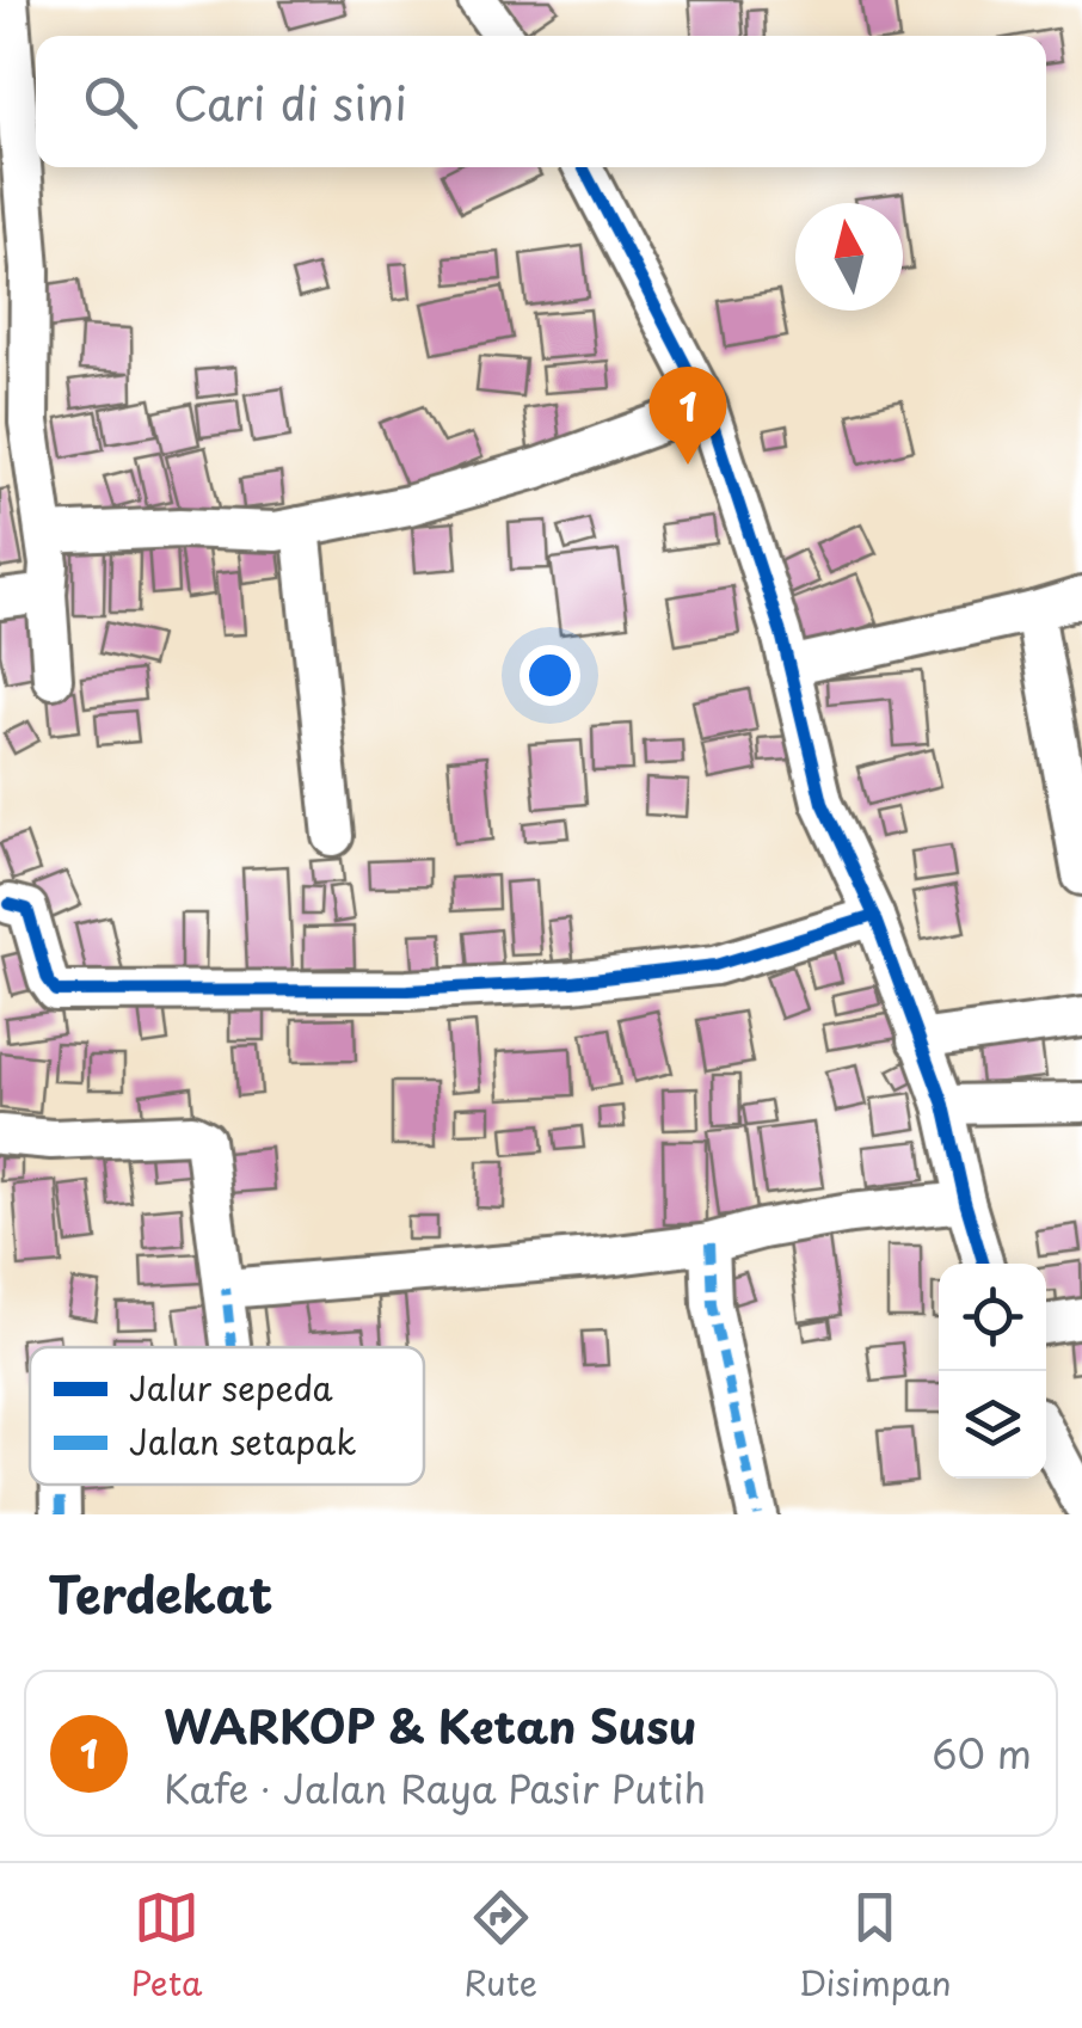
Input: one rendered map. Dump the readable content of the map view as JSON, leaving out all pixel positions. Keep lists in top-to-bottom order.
{
  "legend": ["Jalur sepeda", "Jalan setapak"],
  "north": "top",
  "page": {
    "search": "Cari di sini",
    "pins": "1",
    "heading": "Terdekat",
    "list": [
      {
        "mark": "1",
        "name": "WARKOP & Ketan Susu",
        "note": "Kafe · Jalan Raya Pasir Putih",
        "value": "60 m"
      }
    ],
    "nav": ["Peta", "Rute", "Disimpan"]
  }
}
